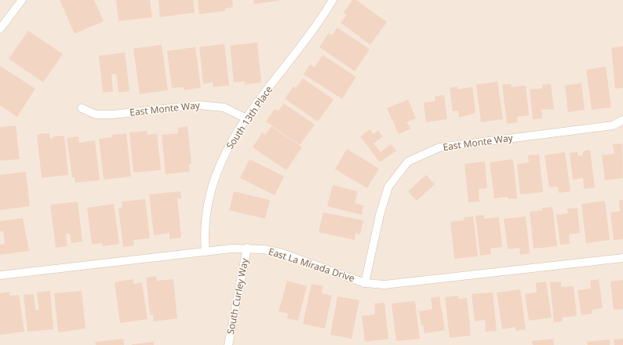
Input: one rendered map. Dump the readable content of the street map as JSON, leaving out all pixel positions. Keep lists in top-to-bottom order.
{
  "streets": {
    "street": [
      "East Monte Way",
      "South 13th Place",
      "East La Mirada Drive",
      "South Curley Way"
    ]
  },
  "crossings": [
    ["East Monte Way", "South 13th Place"],
    ["East Monte Way", "East La Mirada Drive"],
    ["South 13th Place", "East La Mirada Drive"],
    ["East La Mirada Drive", "South Curley Way"]
  ]
}
